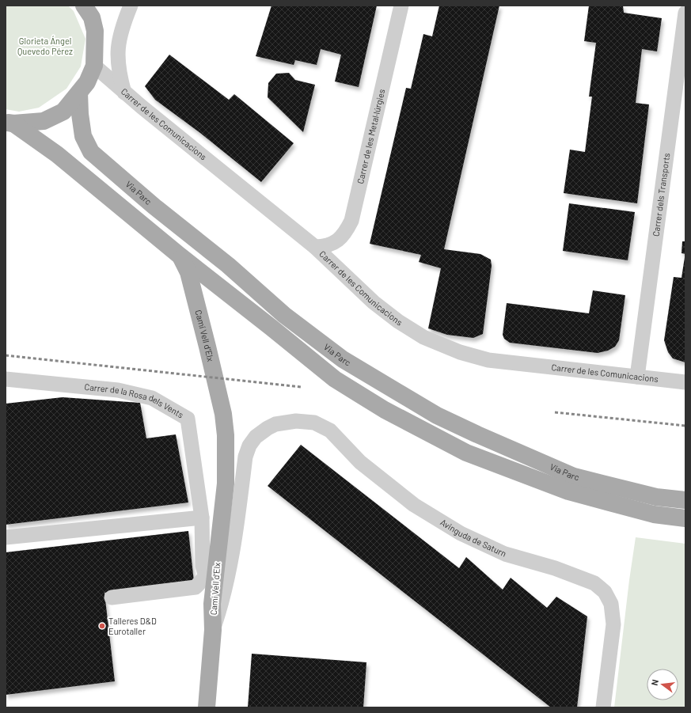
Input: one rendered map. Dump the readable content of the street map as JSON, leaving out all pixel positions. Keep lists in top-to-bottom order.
{
  "streets": {
    "main road": ["Via Parc", "Camí Vell d'Elx"],
    "street": [
      "Carrer de les Comunicacions",
      "Carrer de les Metal·lúrgies",
      "Carrer dels Transports",
      "Carrer de la Rosa dels Vents",
      "Avinguda de Saturn"
    ]
  },
  "crossings": [
    ["Carrer de les Comunicacions", "Carrer de les Metal·lúrgies"],
    ["Carrer de les Comunicacions", "Carrer dels Transports"],
    ["Via Parc", "Camí Vell d'Elx"],
    ["Camí Vell d'Elx", "Carrer de la Rosa dels Vents"],
    ["Camí Vell d'Elx", "Avinguda de Saturn"]
  ],
  "parks": ["Glorieta Ángel Quevedo Pérez"],
  "places": ["Talleres D&D Eurotaller"],
  "north": "left"
}
